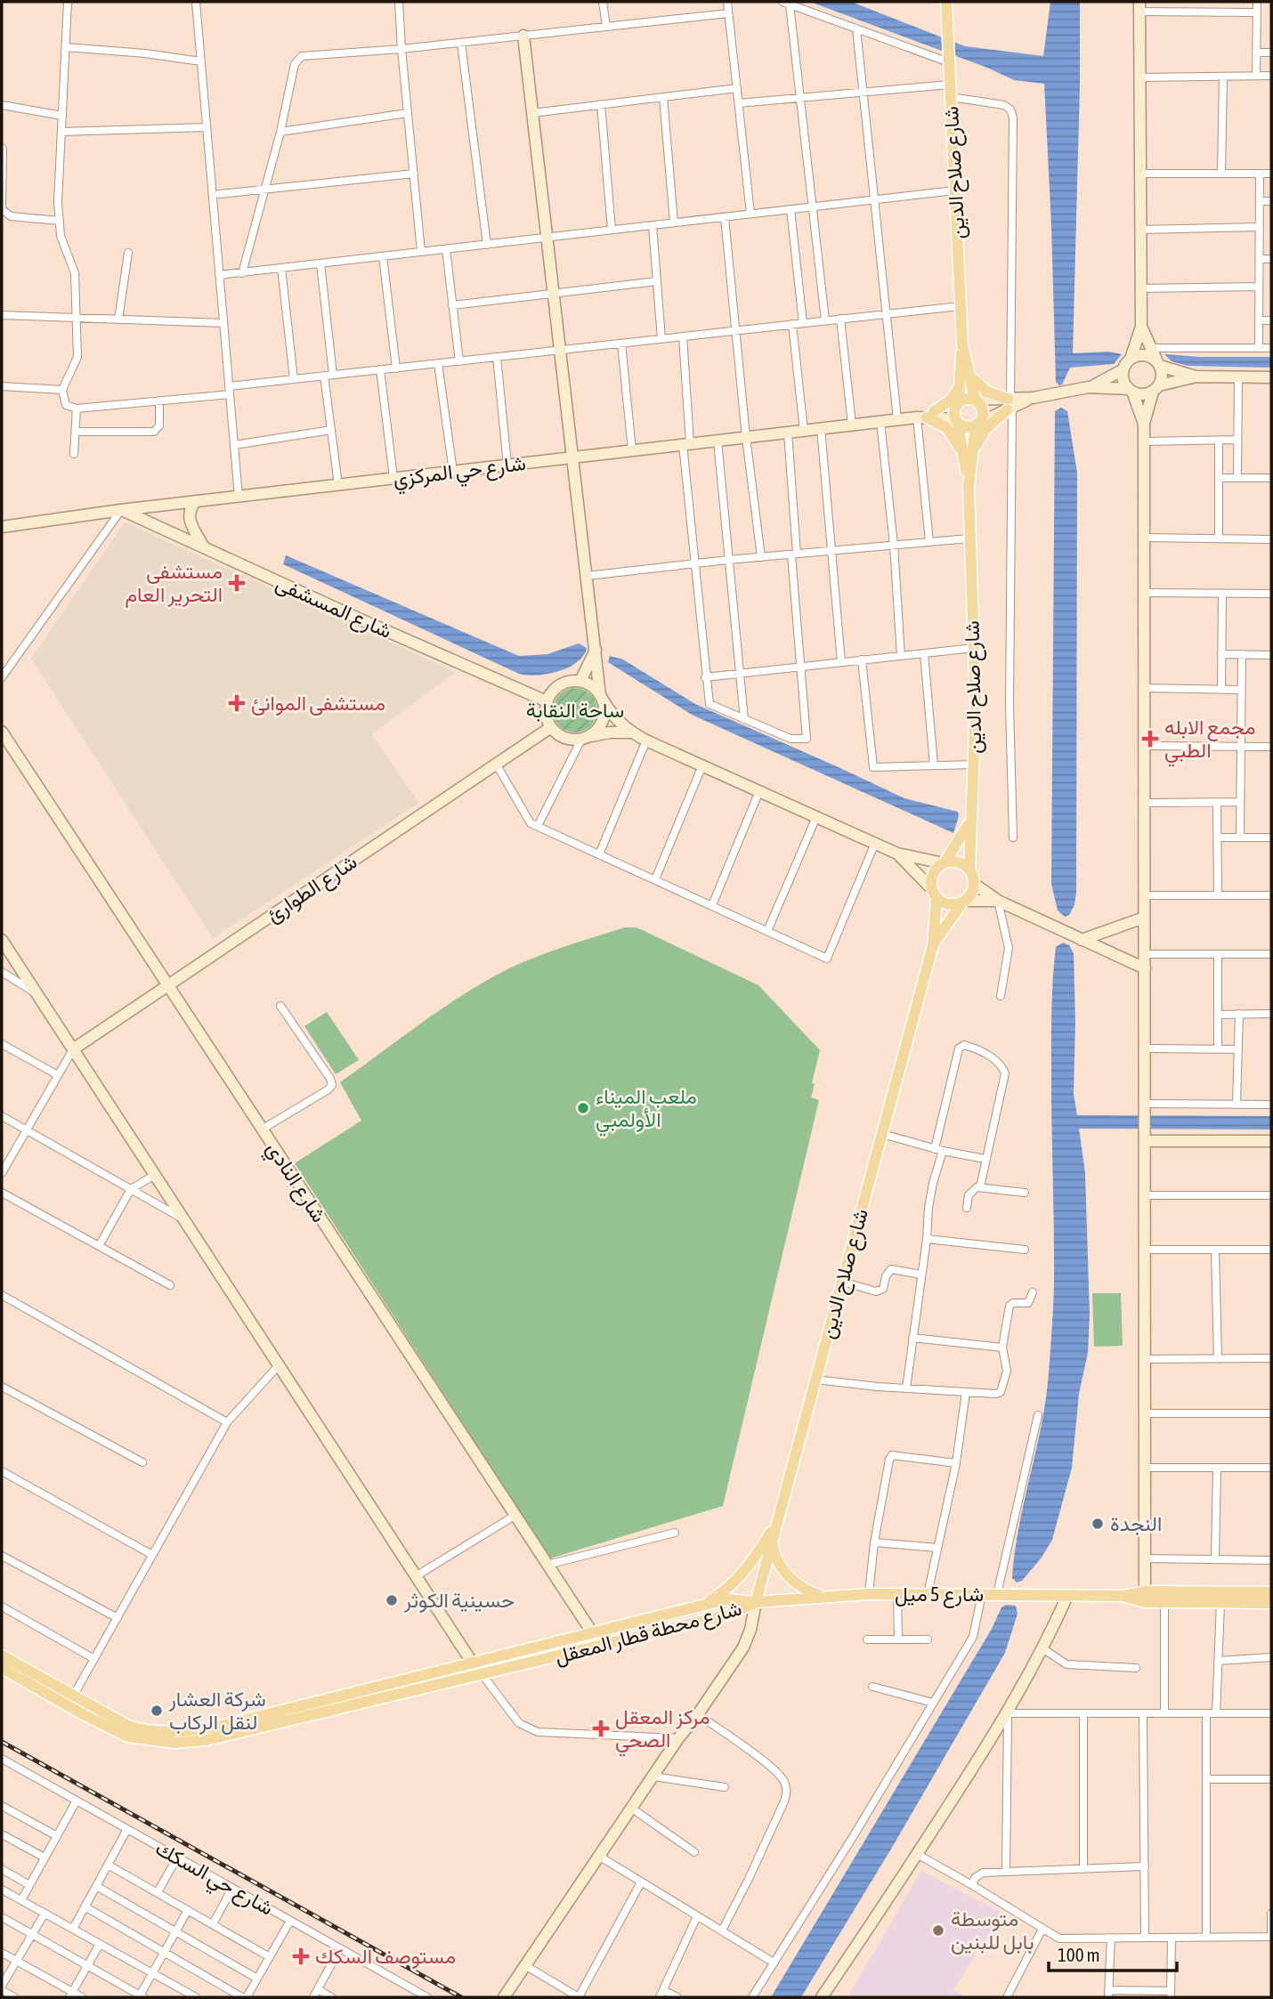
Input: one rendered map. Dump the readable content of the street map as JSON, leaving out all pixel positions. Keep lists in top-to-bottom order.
{
  "streets": {
    "main road": ["شارع صلاح الدين", "شارع 5 ميل", "شارع محطة قطار المعقل"],
    "street": [
      "شارع حي المركزي",
      "شارع المسشفى",
      "شارع الطوارئ",
      "شارع النادي",
      "شارع حي السكك"
    ]
  },
  "crossings": [
    ["شارع صلاح الدين", "شارع حي المركزي"],
    ["شارع صلاح الدين", "شارع 5 ميل"],
    ["شارع صلاح الدين", "شارع محطة قطار المعقل"],
    ["شارع حي المركزي", "شارع المسشفى"],
    ["شارع المسشفى", "شارع الطوارئ"],
    ["شارع الطوارئ", "شارع النادي"],
    ["شارع النادي", "شارع محطة قطار المعقل"],
    ["شارع 5 ميل", "شارع محطة قطار المعقل"]
  ],
  "parks": ["ساحة النقابة"],
  "places": {
    "health": [
      "مستشفى التحرير العام",
      "مستشفى الموانئ",
      "مجمع الابله الطبي",
      "مركز المعقل الصحي",
      "مستوصف السكك"
    ],
    "other": [
      "ملعب الميناء الأولمبي",
      "النجدة",
      "حسينية الكوثر",
      "شركة العشار لنقل الركاب",
      "متوسطة بابل للبنين"
    ]
  },
  "scale_bar": "100 m"
}
